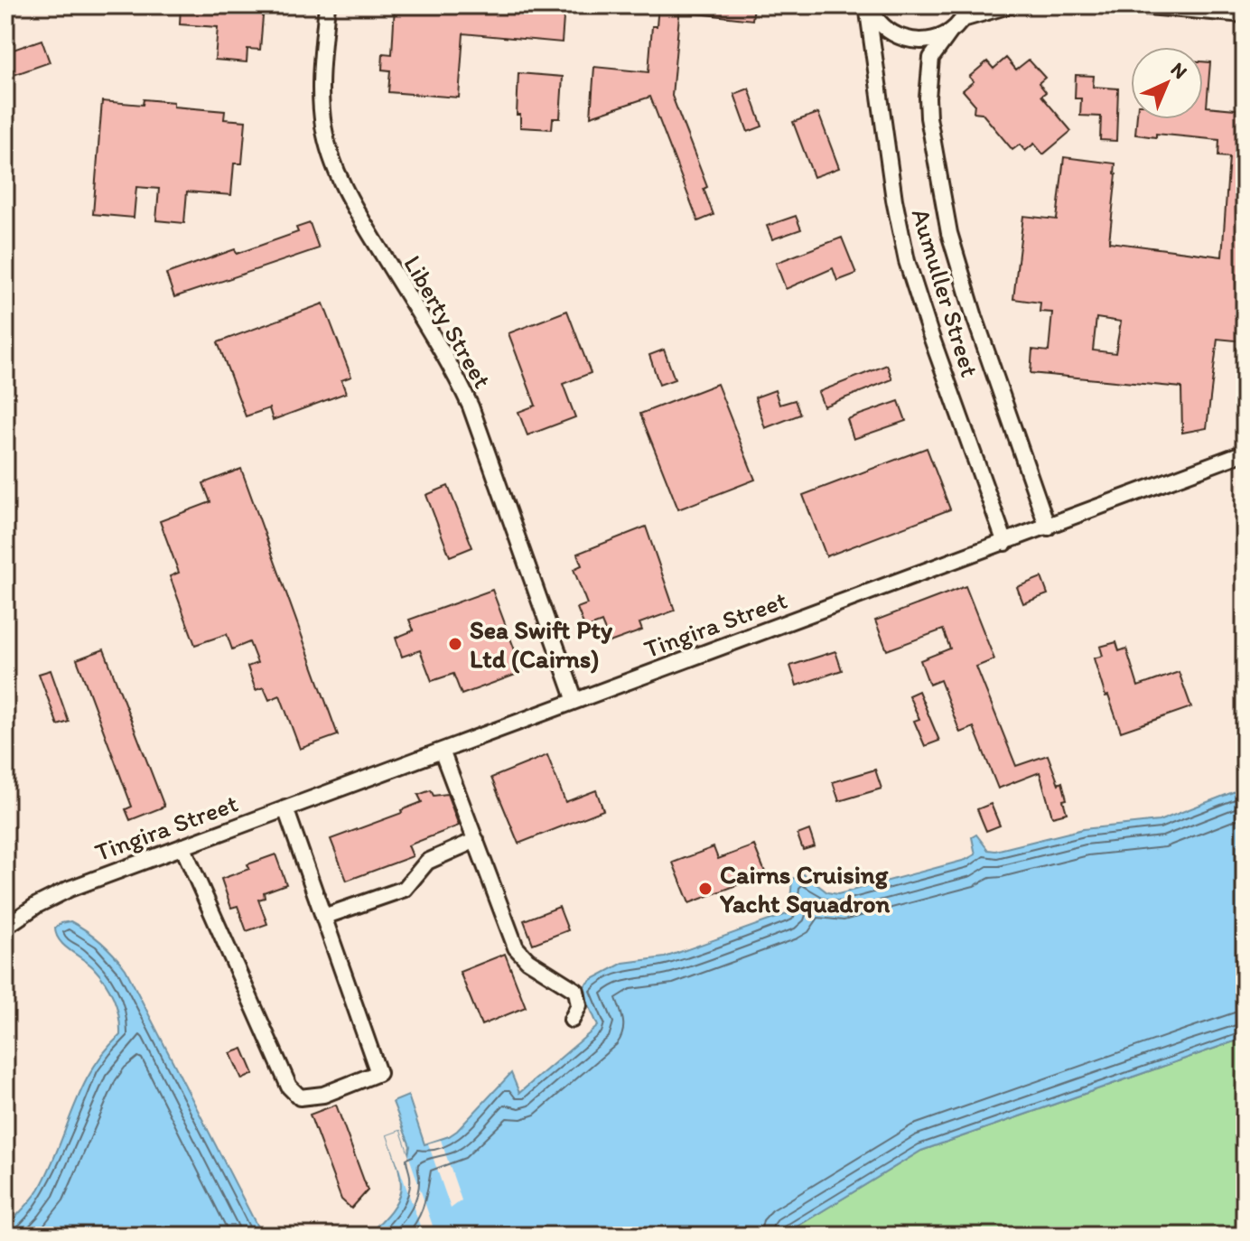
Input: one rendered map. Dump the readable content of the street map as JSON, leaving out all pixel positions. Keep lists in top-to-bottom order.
{
  "streets": {
    "street": ["Aumuller Street", "Liberty Street", "Tingira Street"]
  },
  "crossings": [
    ["Aumuller Street", "Tingira Street"],
    ["Liberty Street", "Tingira Street"]
  ],
  "places": ["Sea Swift Pty Ltd (Cairns)", "Cairns Cruising Yacht Squadron"],
  "north": "top right"
}
